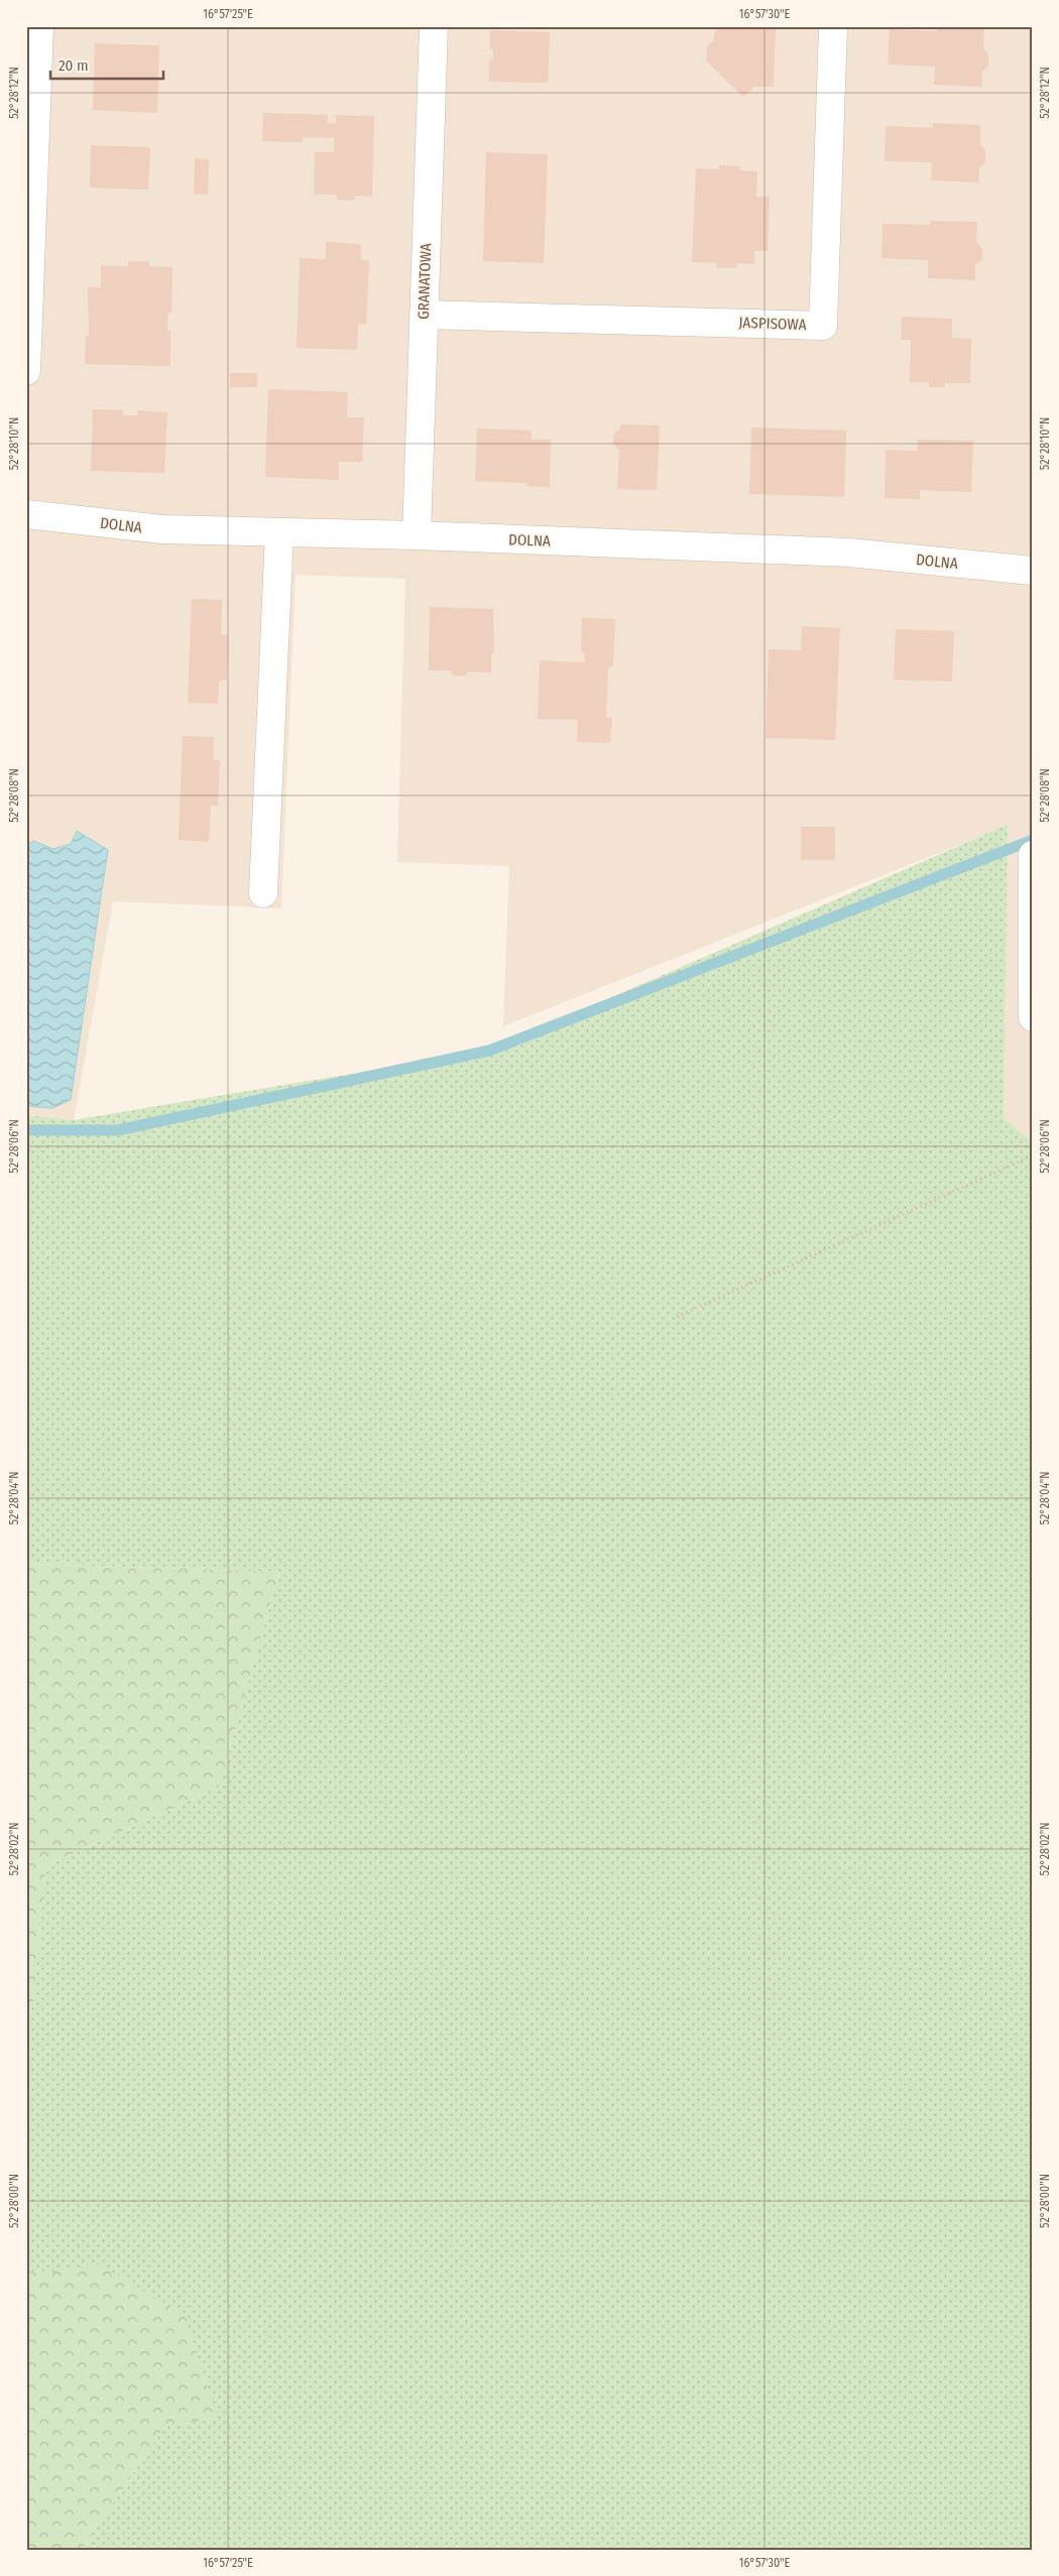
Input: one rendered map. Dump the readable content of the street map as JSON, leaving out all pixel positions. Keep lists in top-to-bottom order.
{
  "streets": {
    "street": ["GRANATOWA", "JASPISOWA", "DOLNA"]
  },
  "crossings": [
    ["GRANATOWA", "JASPISOWA"],
    ["GRANATOWA", "DOLNA"]
  ],
  "scale_bar": "20 m",
  "coordinates": [
    "16°57'25\"E",
    "16°57'30\"E",
    "52°28'12\"N",
    "52°28'10\"N",
    "52°28'08\"N",
    "52°28'06\"N",
    "52°28'04\"N",
    "52°28'02\"N",
    "52°28'00\"N"
  ]
}
